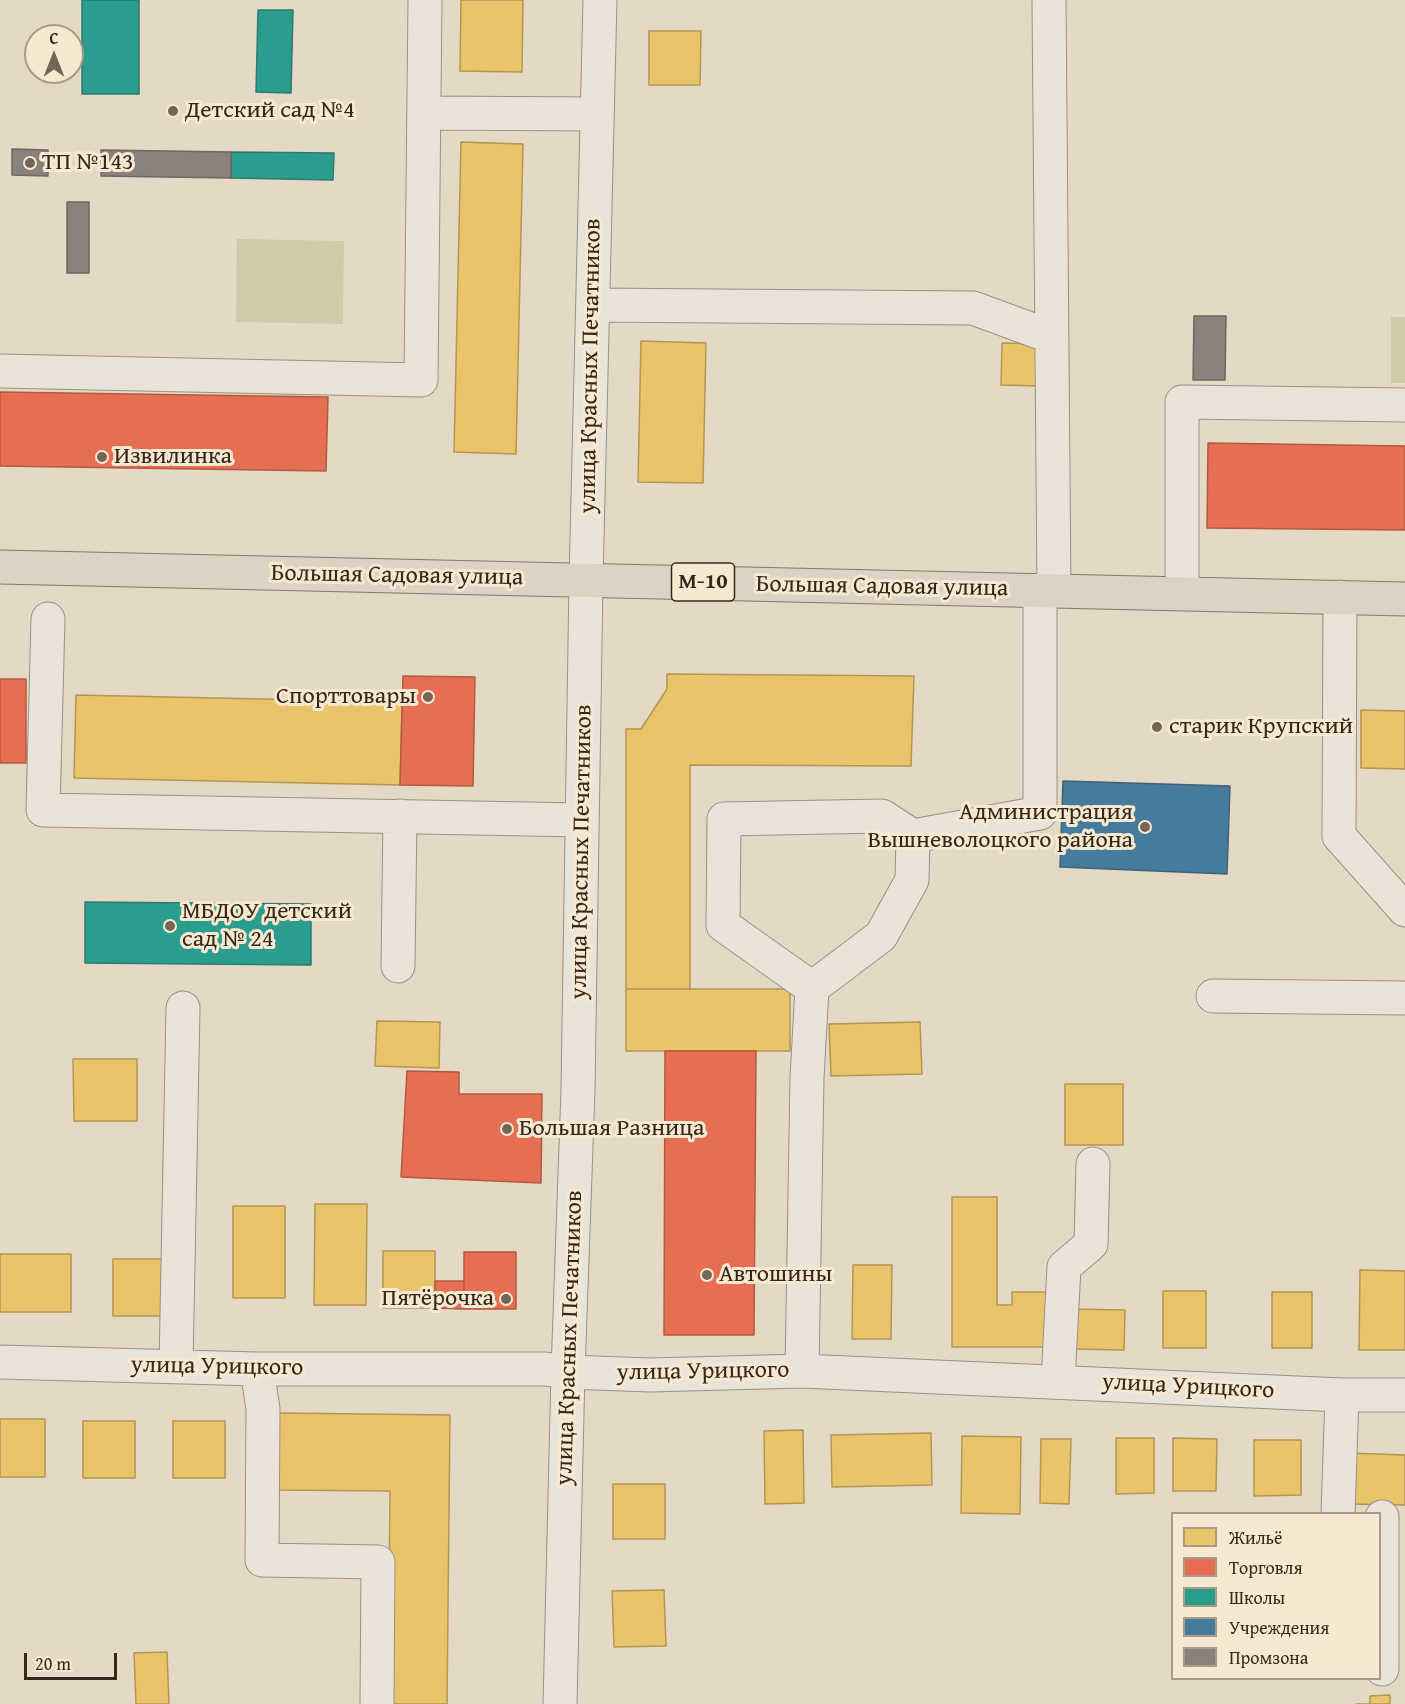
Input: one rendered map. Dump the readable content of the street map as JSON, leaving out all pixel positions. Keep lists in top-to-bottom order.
{
  "streets": {
    "highway": ["Большая Садовая улица", "М-10"],
    "street": ["улица Красных Печатников", "улица Урицкого"]
  },
  "crossings": [
    ["улица Красных Печатников", "Большая Садовая улица"],
    ["улица Красных Печатников", "улица Урицкого"]
  ],
  "places": [
    "Детский сад №4",
    "ТП №143",
    "Извилинка",
    "Спорттовары",
    "старик Крупский",
    "Администрация Вышневолоцкого района",
    "МБДОУ детский сад № 24",
    "Большая Разница",
    "Автошины",
    "Пятёрочка"
  ],
  "legend": [
    "Жильё",
    "Торговля",
    "Школы",
    "Учреждения",
    "Промзона"
  ],
  "scale_bar": "20 m",
  "north": "top"
}
